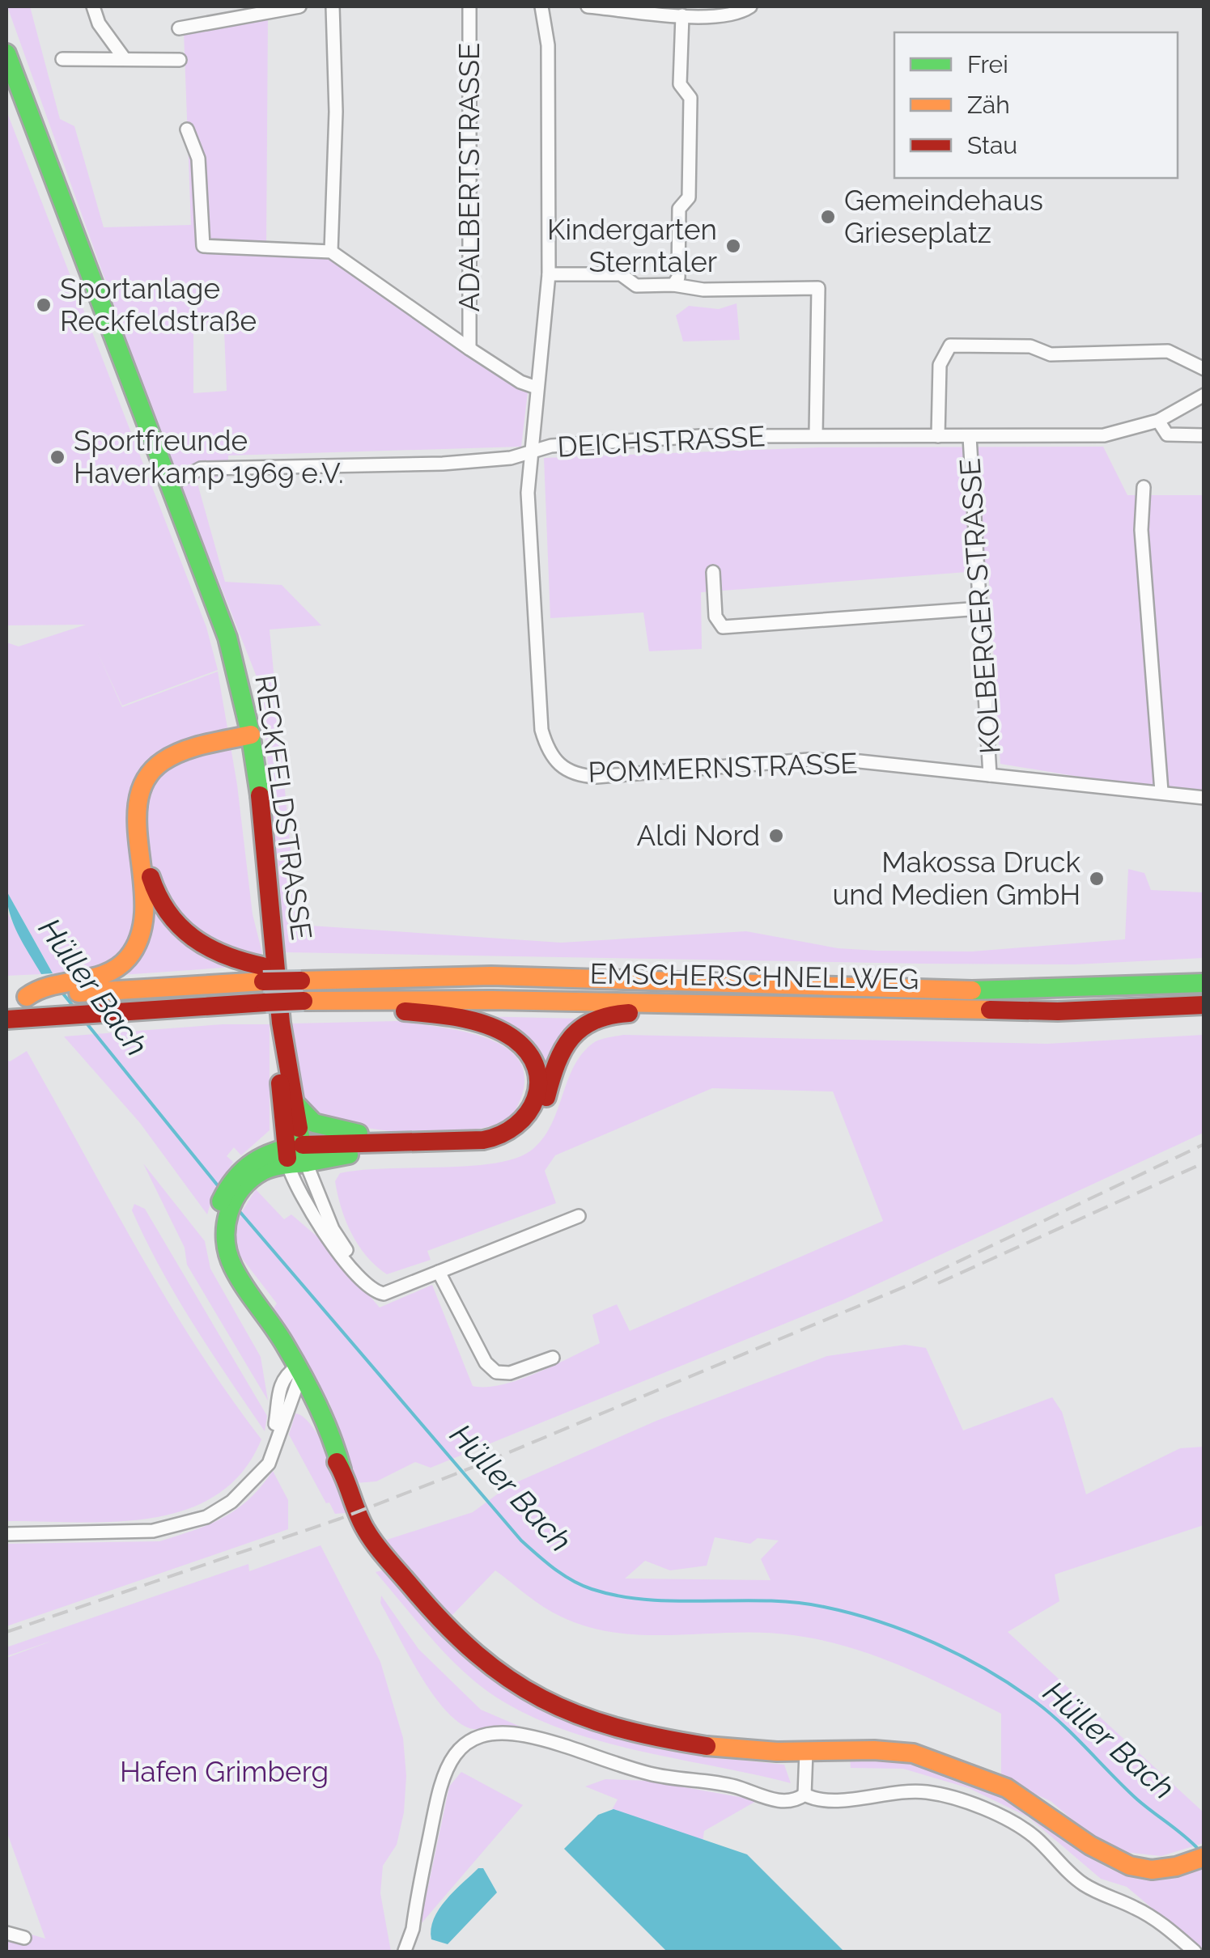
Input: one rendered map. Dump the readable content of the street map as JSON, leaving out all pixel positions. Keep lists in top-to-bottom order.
{
  "streets": {
    "main road": ["RECKFELDSTRASSE", "EMSCHERSCHNELLWEG"],
    "street": [
      "ADALBERTSTRASSE",
      "DEICHSTRASSE",
      "KOLBERGER STRASSE",
      "POMMERNSTRASSE"
    ]
  },
  "crossings": [
    ["DEICHSTRASSE", "KOLBERGER STRASSE"],
    ["DEICHSTRASSE", "POMMERNSTRASSE"],
    ["DEICHSTRASSE", "RECKFELDSTRASSE"],
    ["KOLBERGER STRASSE", "POMMERNSTRASSE"]
  ],
  "water": ["Hüller Bach"],
  "parks": ["Hafen Grimberg"],
  "places": [
    "Gemeindehaus Grieseplatz",
    "Kindergarten Sterntaler",
    "Sportanlage Reckfeldstraße",
    "Sportfreunde Haverkamp 1969 e.V.",
    "Aldi Nord",
    "Makossa Druck und Medien GmbH"
  ],
  "legend": ["Frei", "Zäh", "Stau"]
}
